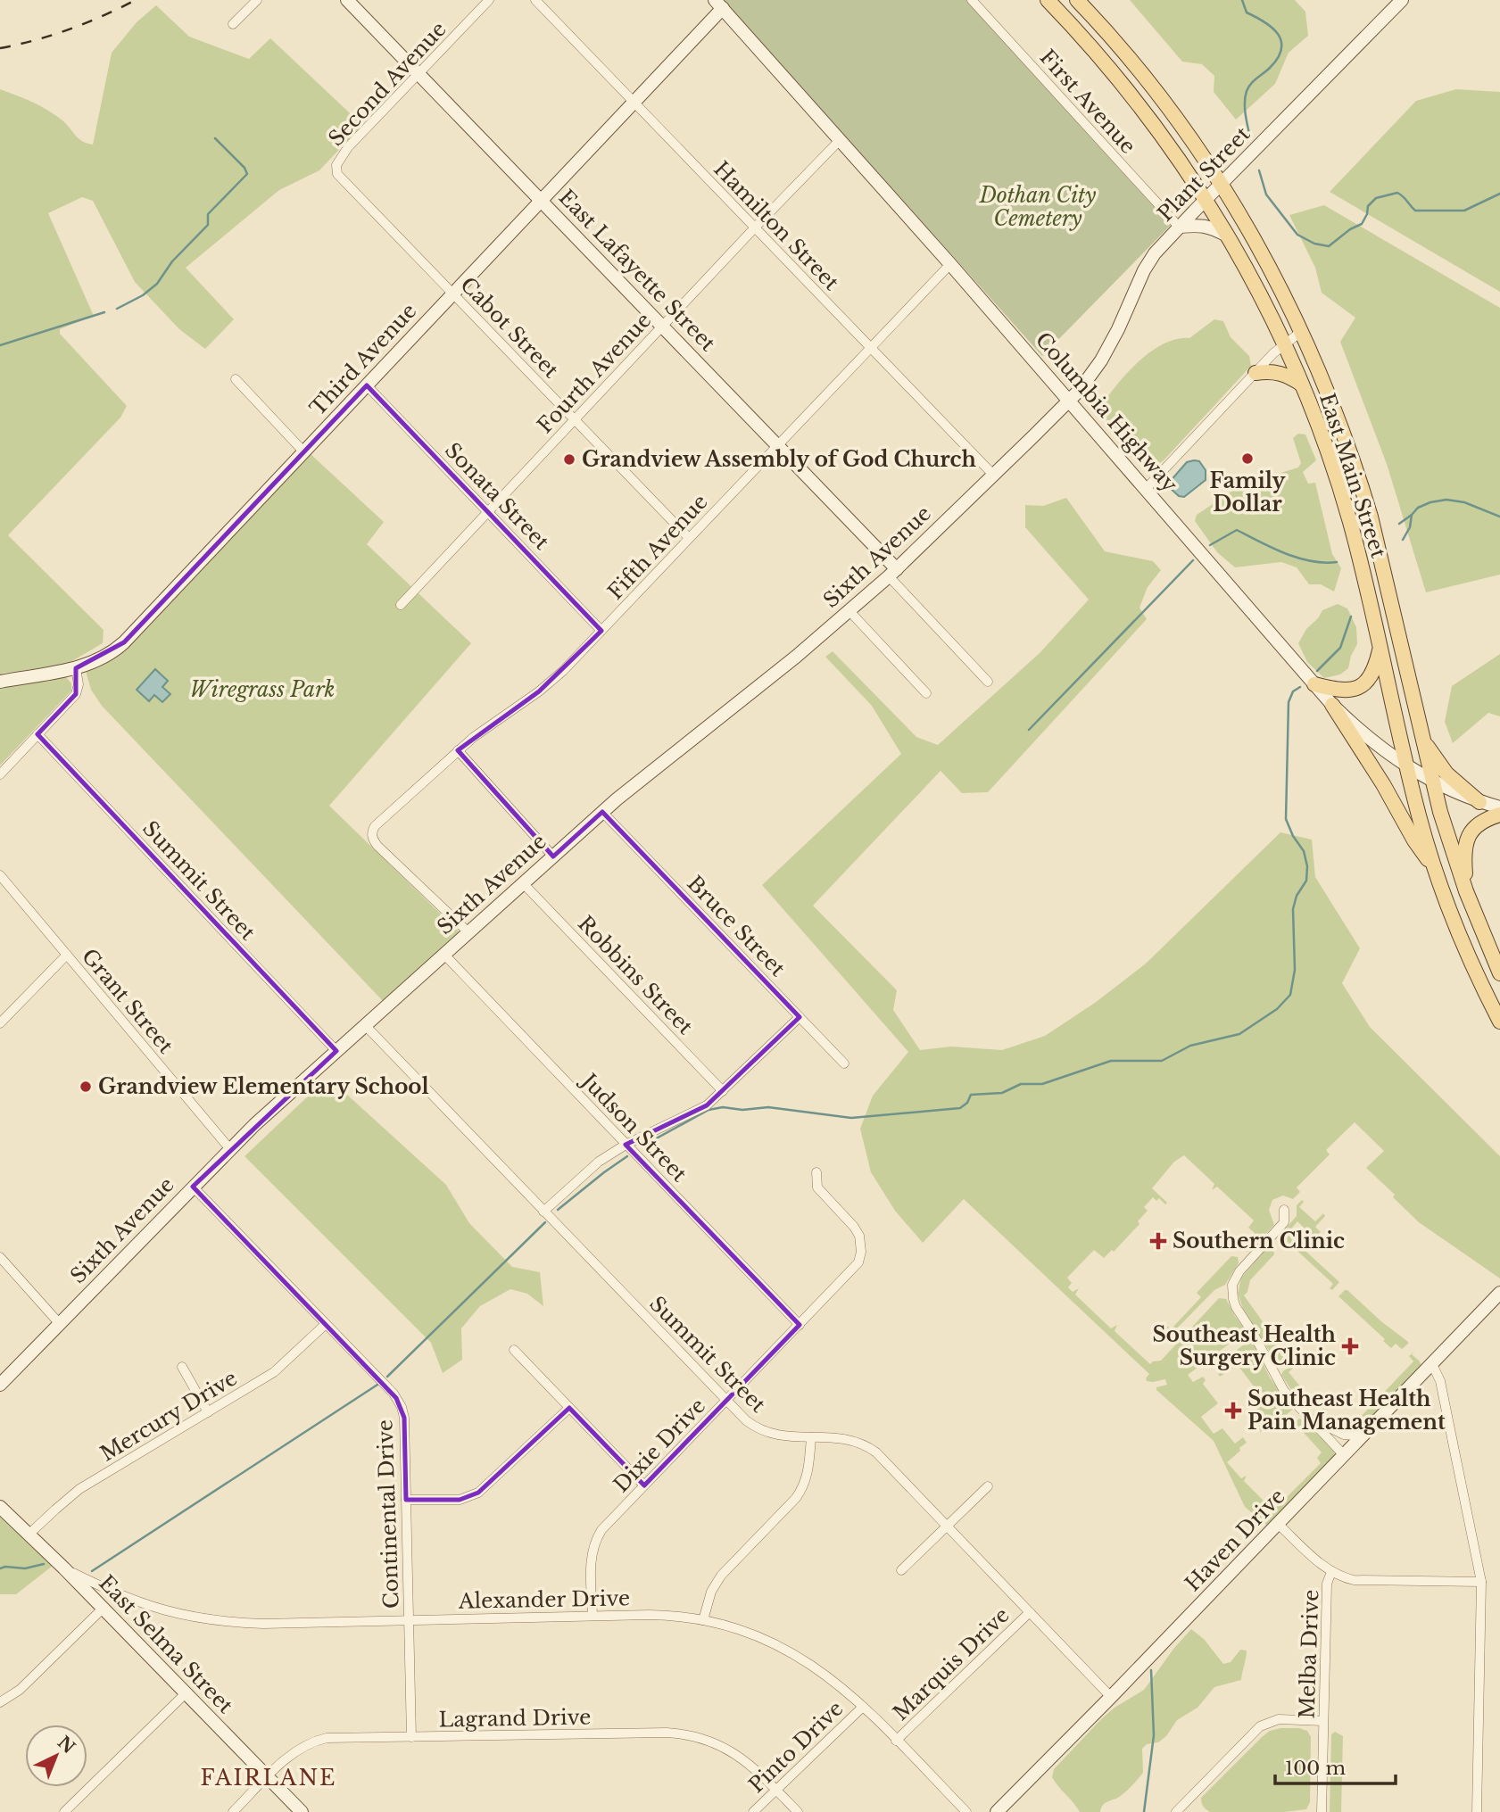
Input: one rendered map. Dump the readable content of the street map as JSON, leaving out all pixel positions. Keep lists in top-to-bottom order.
{
  "streets": {
    "main road": ["East Main Street"],
    "street": [
      "Second Avenue",
      "First Avenue",
      "Plant Street",
      "Hamilton Street",
      "East Lafayette Street",
      "Cabot Street",
      "Third Avenue",
      "Fourth Avenue",
      "Columbia Highway",
      "Sonata Street",
      "Fifth Avenue",
      "Sixth Avenue",
      "Summit Street",
      "Bruce Street",
      "Robbins Street",
      "Grant Street",
      "Judson Street",
      "Mercury Drive",
      "Dixie Drive",
      "Continental Drive",
      "Haven Drive",
      "Alexander Drive",
      "East Selma Street",
      "Melba Drive",
      "Marquis Drive",
      "Lagrand Drive",
      "Pinto Drive"
    ]
  },
  "crossings": [
    ["Second Avenue", "East Lafayette Street"],
    ["Second Avenue", "Cabot Street"],
    ["First Avenue", "Plant Street"],
    ["Plant Street", "Columbia Highway"],
    ["Plant Street", "East Main Street"],
    ["Plant Street", "Sixth Avenue"],
    ["Hamilton Street", "Third Avenue"],
    ["Hamilton Street", "Fourth Avenue"],
    ["Hamilton Street", "Fifth Avenue"],
    ["Hamilton Street", "Sixth Avenue"],
    ["East Lafayette Street", "Third Avenue"],
    ["East Lafayette Street", "Fourth Avenue"],
    ["East Lafayette Street", "Fifth Avenue"],
    ["East Lafayette Street", "Sixth Avenue"],
    ["Cabot Street", "Third Avenue"],
    ["Cabot Street", "Fourth Avenue"],
    ["Cabot Street", "Fifth Avenue"],
    ["Third Avenue", "Columbia Highway"],
    ["Third Avenue", "Sonata Street"],
    ["Fourth Avenue", "Columbia Highway"],
    ["Fourth Avenue", "Sonata Street"],
    ["Columbia Highway", "East Main Street"],
    ["Columbia Highway", "Fifth Avenue"],
    ["Sonata Street", "Fifth Avenue"],
    ["Fifth Avenue", "Sixth Avenue"],
    ["Sixth Avenue", "Summit Street"],
    ["Sixth Avenue", "Bruce Street"],
    ["Sixth Avenue", "Robbins Street"],
    ["Sixth Avenue", "Grant Street"],
    ["Sixth Avenue", "Judson Street"],
    ["Sixth Avenue", "Continental Drive"],
    ["Summit Street", "Dixie Drive"],
    ["Summit Street", "Haven Drive"],
    ["Summit Street", "Marquis Drive"],
    ["Judson Street", "Dixie Drive"],
    ["Mercury Drive", "Continental Drive"],
    ["Mercury Drive", "East Selma Street"],
    ["Dixie Drive", "Alexander Drive"],
    ["Continental Drive", "Alexander Drive"],
    ["Continental Drive", "Lagrand Drive"],
    ["Alexander Drive", "East Selma Street"],
    ["Alexander Drive", "Marquis Drive"],
    ["Alexander Drive", "Pinto Drive"],
    ["East Selma Street", "Lagrand Drive"],
    ["Lagrand Drive", "Pinto Drive"]
  ],
  "districts": ["FAIRLANE"],
  "parks": ["Dothan City Cemetery", "Wiregrass Park"],
  "places": {
    "other": ["Family Dollar", "Grandview Assembly of God Church", "Grandview Elementary School"],
    "health": ["Southern Clinic", "Southeast Health Surgery Clinic", "Southeast Health Pain Management"]
  },
  "scale_bar": "100 m",
  "north": "top right"
}
